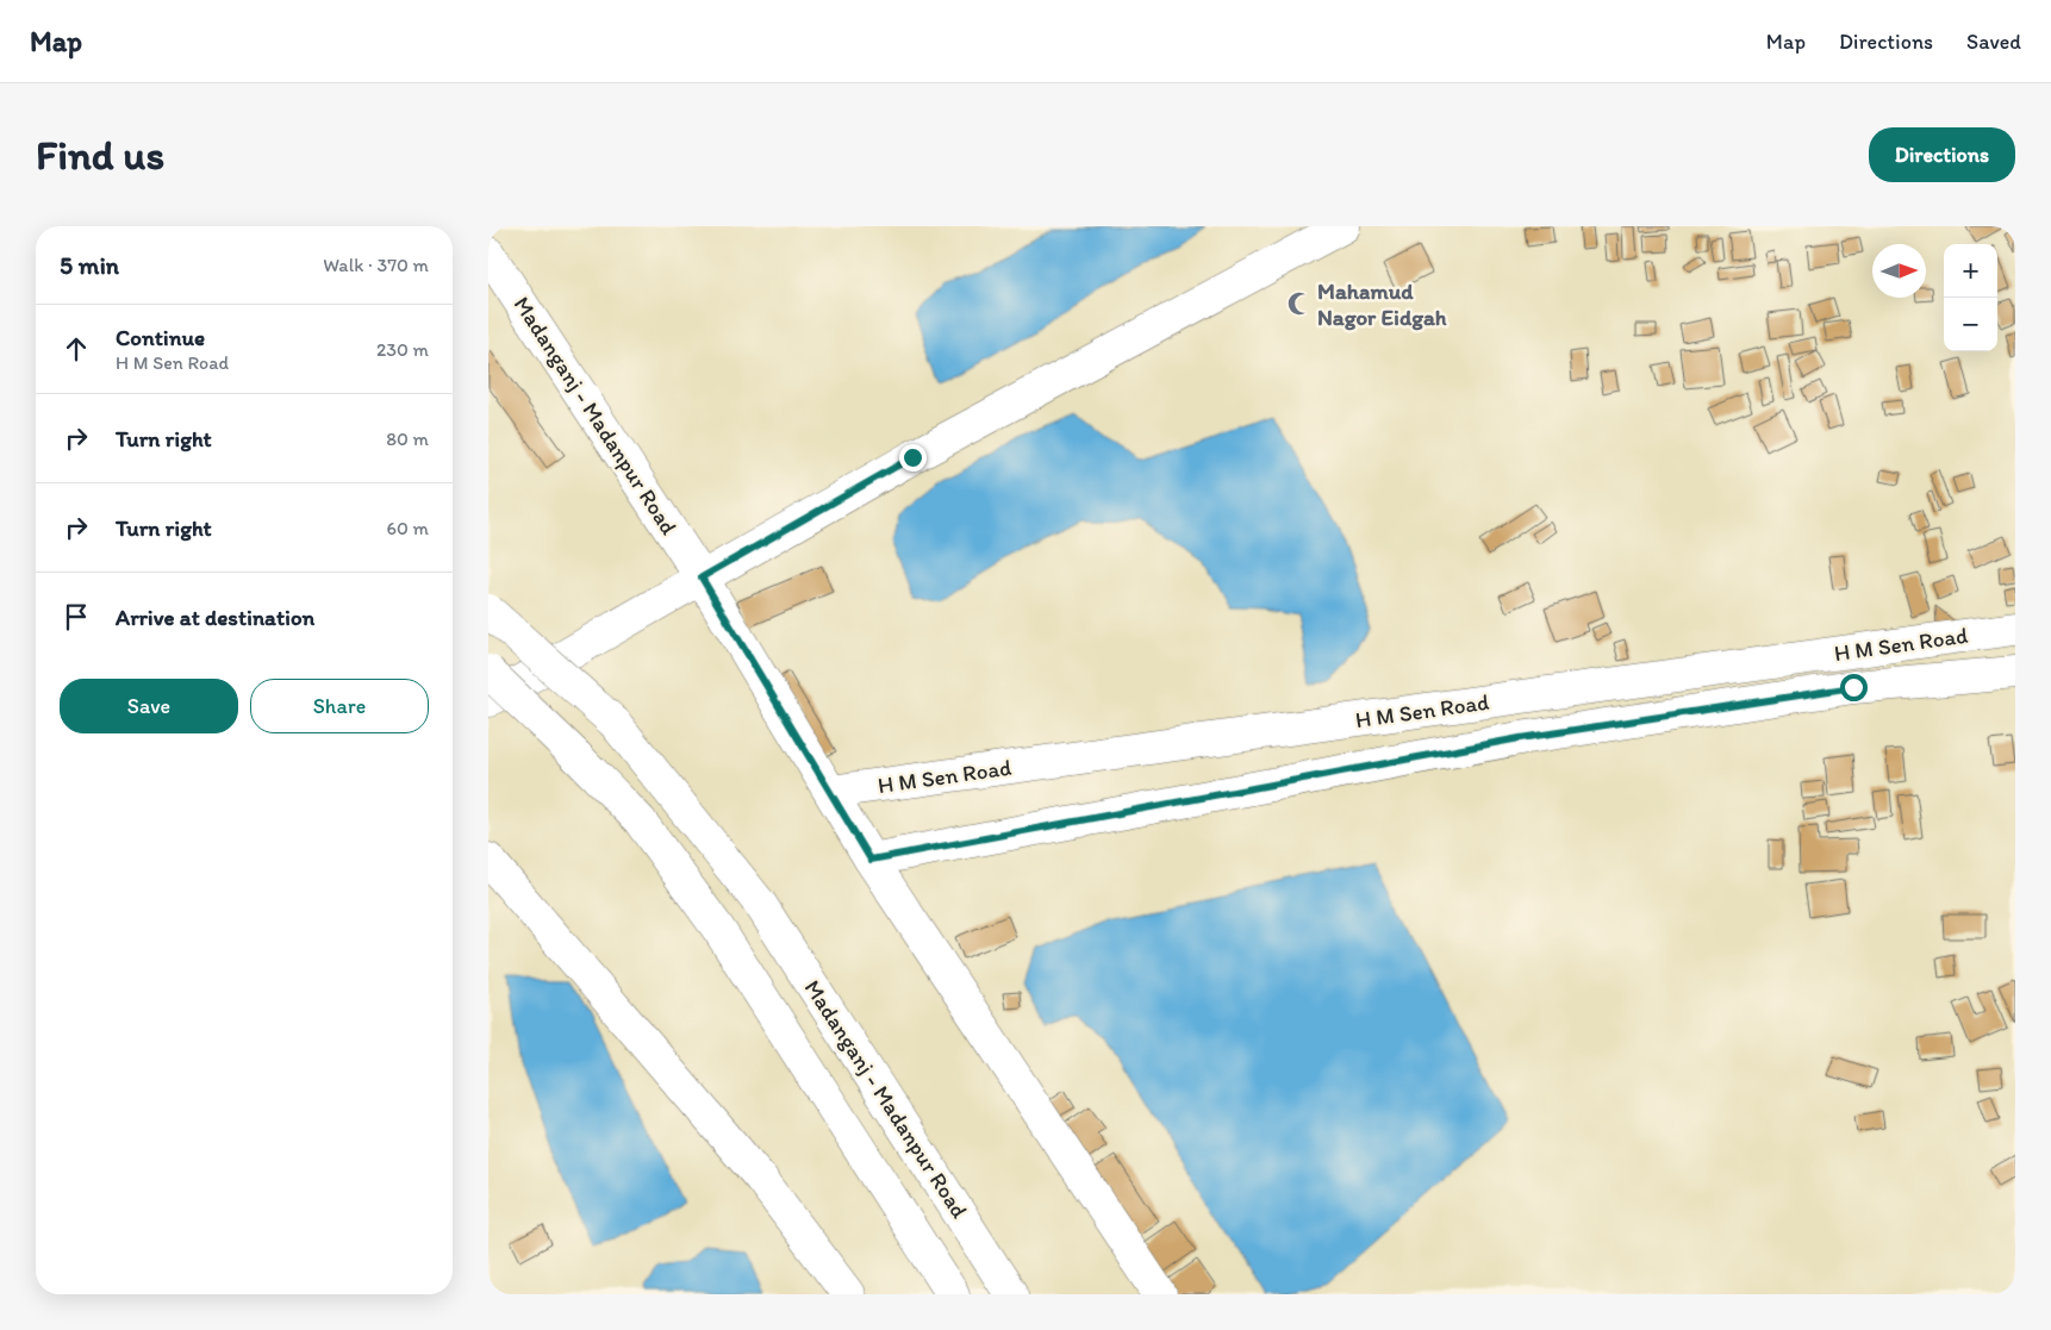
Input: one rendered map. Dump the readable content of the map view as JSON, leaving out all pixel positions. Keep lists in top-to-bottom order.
{
  "streets": {
    "main road": ["Madanganj - Madanpur Road", "H M Sen Road"]
  },
  "crossings": [
    ["Madanganj - Madanpur Road", "H M Sen Road"]
  ],
  "places": {
    "mosque": ["Mahamud Nagor Eidgah"]
  },
  "north": "right",
  "page": {
    "header": "Map",
    "nav": ["Map", "Directions", "Saved"],
    "buttons": [
      "Directions",
      ["Save", "Share"]
    ],
    "title": "Find us",
    "heading": ["5 min", "Walk · 370 m"],
    "map_buttons": ["+", "−"],
    "list": [
      ["Continue", "H M Sen Road", "230 m"],
      ["Turn right", "80 m"],
      ["Turn right", "60 m"],
      "Arrive at destination"
    ]
  }
}
